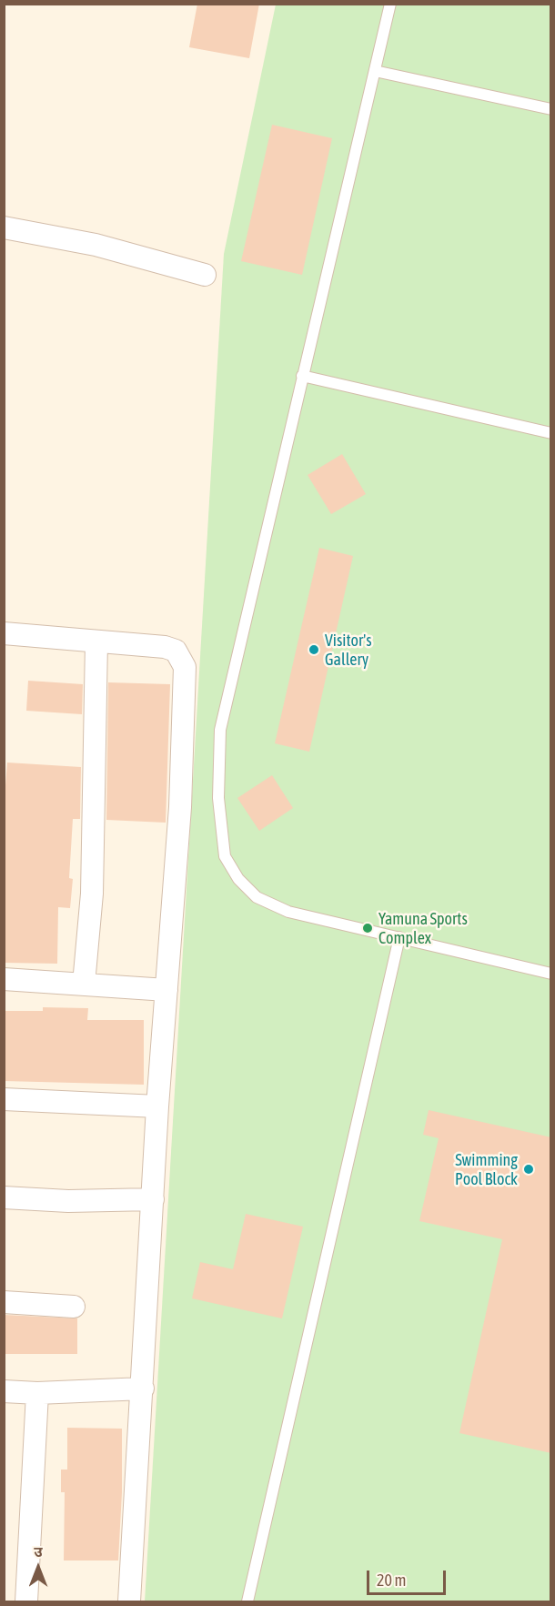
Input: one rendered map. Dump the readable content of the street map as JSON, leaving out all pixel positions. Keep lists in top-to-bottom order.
{
  "places": ["Visitor's Gallery", "Yamuna Sports Complex", "Swimming Pool Block"],
  "scale_bar": "20 m",
  "north": "top"
}
